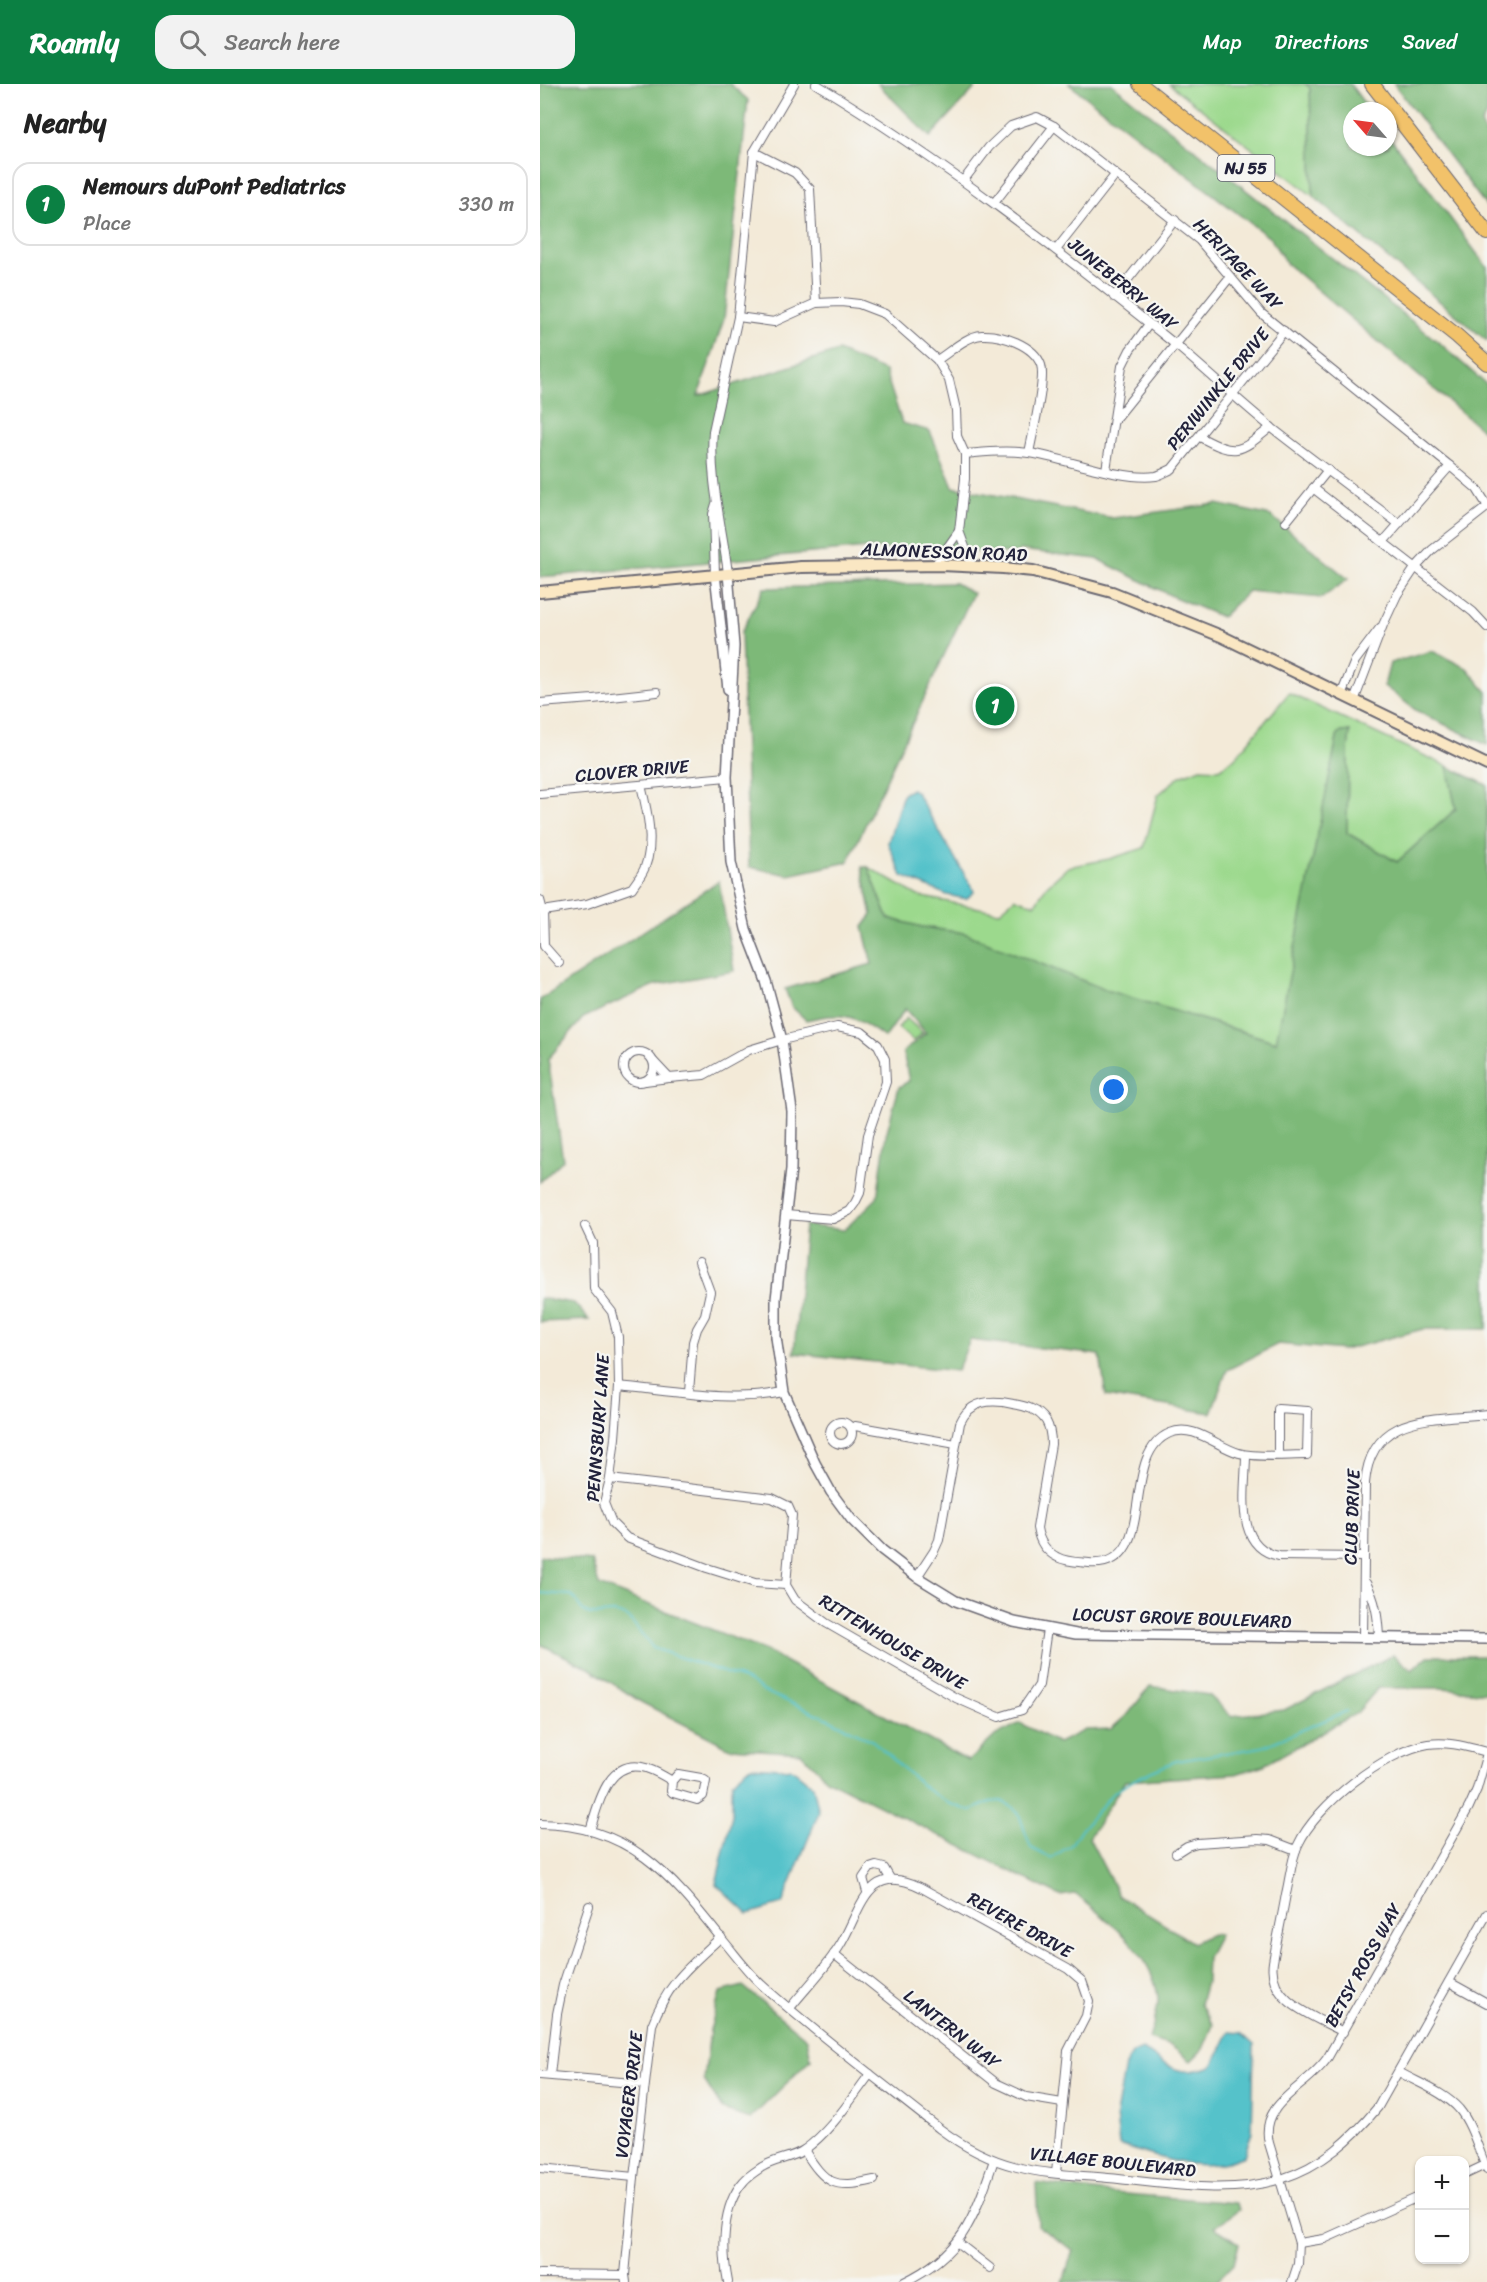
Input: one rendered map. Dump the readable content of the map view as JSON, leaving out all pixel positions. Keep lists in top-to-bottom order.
{
  "streets": {
    "highway": ["NJ 55"],
    "main road": ["ALMONESSON ROAD"],
    "street": [
      "HERITAGE WAY",
      "JUNEBERRY WAY",
      "PERIWINKLE DRIVE",
      "CLOVER DRIVE",
      "PENNSBURY LANE",
      "CLUB DRIVE",
      "LOCUST GROVE BOULEVARD",
      "RITTENHOUSE DRIVE",
      "REVERE DRIVE",
      "BETSY ROSS WAY",
      "LANTERN WAY",
      "VOYAGER DRIVE",
      "VILLAGE BOULEVARD"
    ]
  },
  "crossings": [
    ["HERITAGE WAY", "JUNEBERRY WAY"],
    ["HERITAGE WAY", "PERIWINKLE DRIVE"],
    ["JUNEBERRY WAY", "PERIWINKLE DRIVE"],
    ["CLOVER DRIVE", "LOCUST GROVE BOULEVARD"],
    ["PENNSBURY LANE", "RITTENHOUSE DRIVE"],
    ["CLUB DRIVE", "LOCUST GROVE BOULEVARD"],
    ["LOCUST GROVE BOULEVARD", "RITTENHOUSE DRIVE"],
    ["REVERE DRIVE", "LANTERN WAY"],
    ["REVERE DRIVE", "VILLAGE BOULEVARD"],
    ["BETSY ROSS WAY", "VILLAGE BOULEVARD"],
    ["VOYAGER DRIVE", "VILLAGE BOULEVARD"]
  ],
  "north": "top left",
  "page": {
    "header": "Roamly",
    "search": "Search here",
    "nav": ["Map", "Directions", "Saved"],
    "heading": "Nearby",
    "list": [
      {
        "mark": "1",
        "name": "Nemours duPont Pediatrics",
        "note": "Place",
        "value": "330 m"
      }
    ],
    "pins": "1",
    "map_buttons": ["+", "−"]
  }
}
